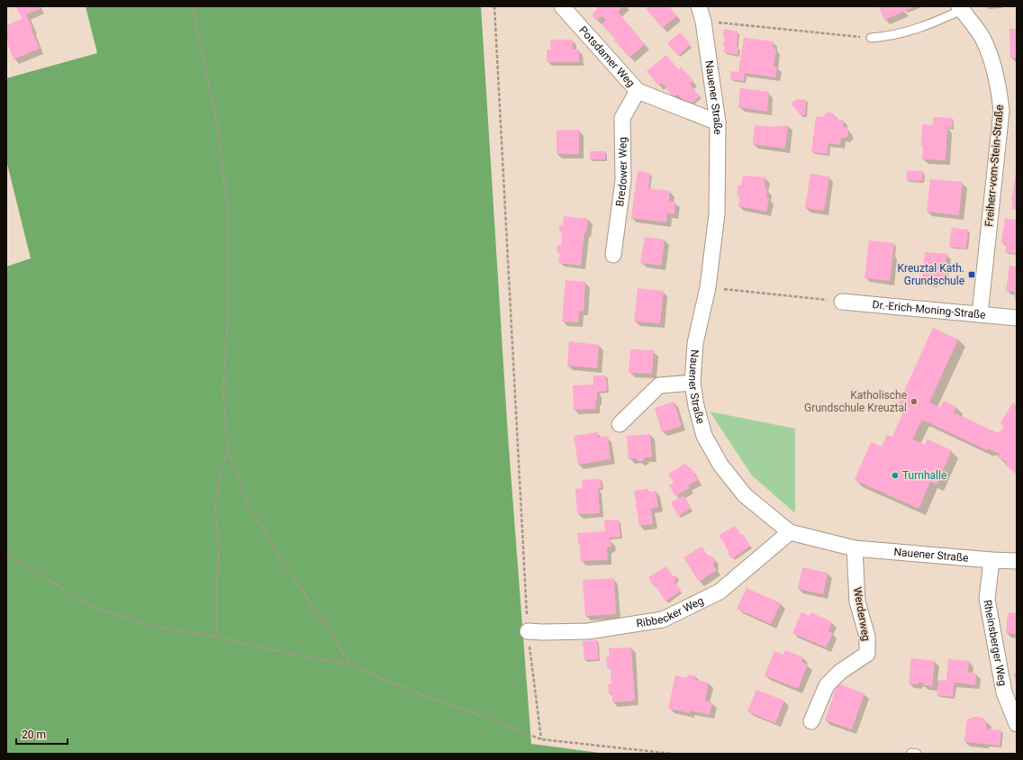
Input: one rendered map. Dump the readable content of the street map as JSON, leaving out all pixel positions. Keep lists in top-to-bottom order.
{
  "streets": {
    "street": [
      "Potsdamer Weg",
      "Nauener Straße",
      "Freiherr-vom-Stein-Straße",
      "Bredower Weg",
      "Dr.-Erich-Moning-Straße",
      "Ribbecker Weg",
      "Werderweg",
      "Rheinsberger Weg"
    ]
  },
  "crossings": [
    ["Potsdamer Weg", "Nauener Straße"],
    ["Potsdamer Weg", "Bredower Weg"],
    ["Nauener Straße", "Ribbecker Weg"],
    ["Nauener Straße", "Werderweg"],
    ["Nauener Straße", "Rheinsberger Weg"],
    ["Freiherr-vom-Stein-Straße", "Dr.-Erich-Moning-Straße"]
  ],
  "places": {
    "transit": ["Kreuztal Kath. Grundschule"],
    "other": ["Katholische Grundschule Kreuztal", "Turnhalle"]
  },
  "scale_bar": "20 m"
}
